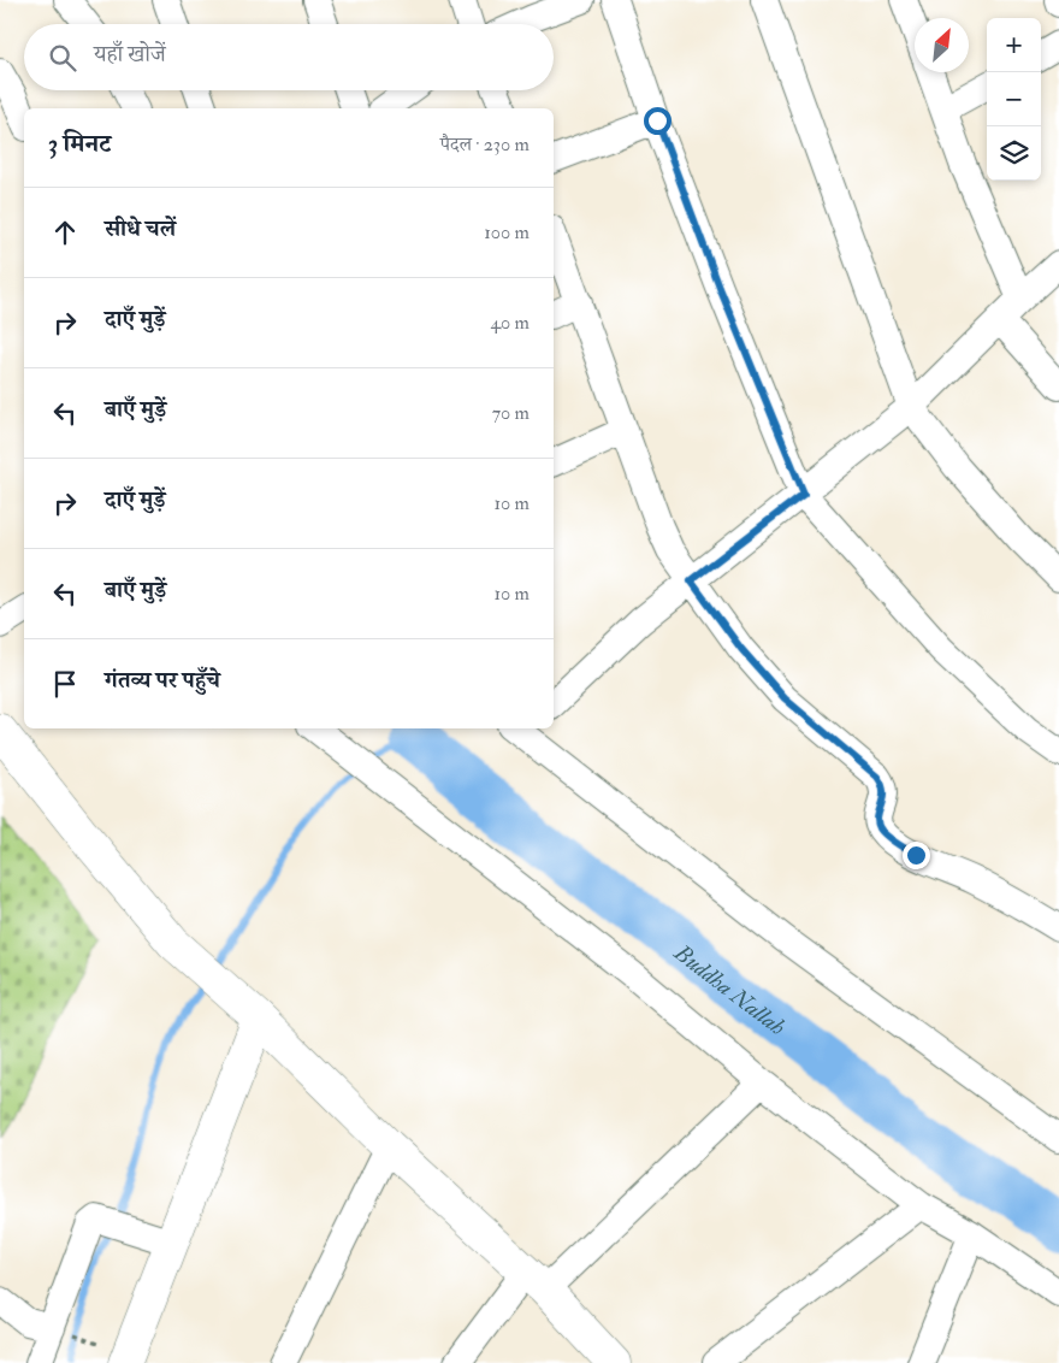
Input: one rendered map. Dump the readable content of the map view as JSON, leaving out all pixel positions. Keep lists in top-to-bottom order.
{
  "water": ["Buddha Nallah"],
  "north": "top right",
  "page": {
    "map_buttons": ["+", "−"],
    "search": "यहाँ खोजें",
    "heading": ["3 मिनट", "पैदल · 230 m"],
    "list": [
      ["सीधे चलें", "100 m"],
      ["दाएँ मुड़ें", "40 m"],
      ["बाएँ मुड़ें", "70 m"],
      ["दाएँ मुड़ें", "10 m"],
      ["बाएँ मुड़ें", "10 m"],
      "गंतव्य पर पहुँचे"
    ]
  }
}
